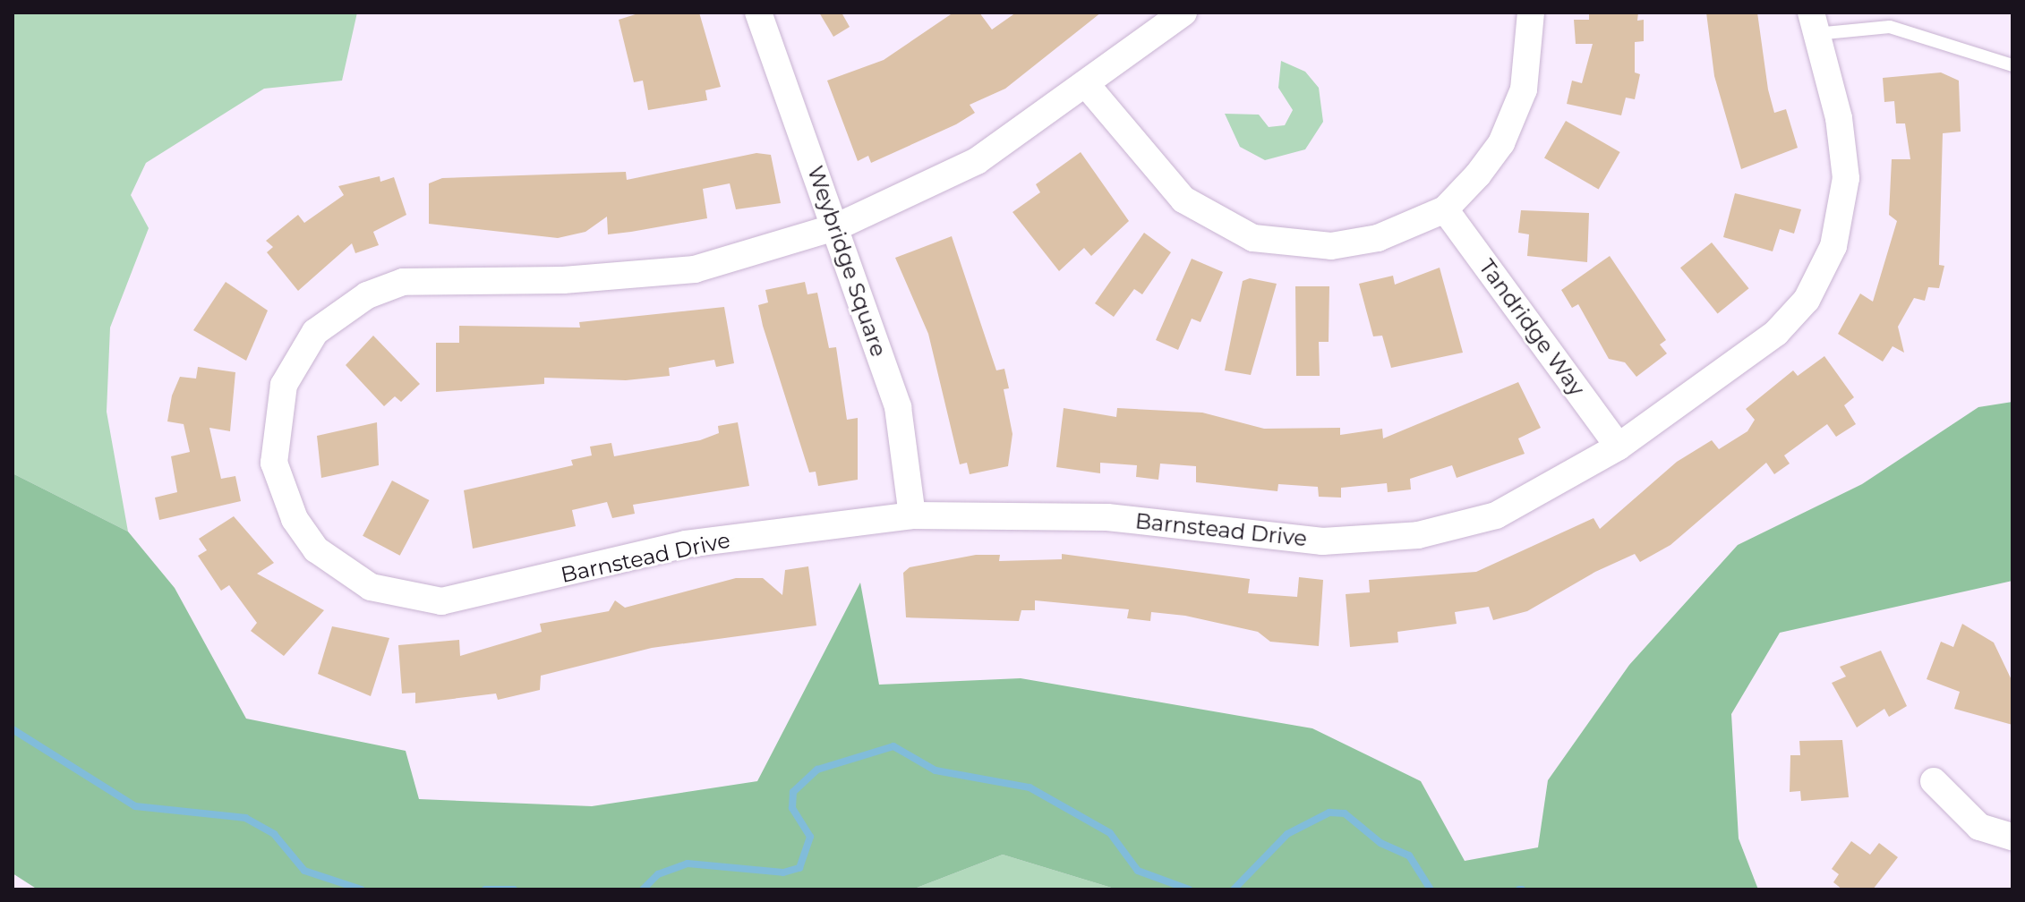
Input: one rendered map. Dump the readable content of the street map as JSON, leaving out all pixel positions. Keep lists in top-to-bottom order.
{
  "streets": {
    "street": ["Weybridge Square", "Tandridge Way", "Barnstead Drive"]
  },
  "crossings": [
    ["Weybridge Square", "Barnstead Drive"],
    ["Tandridge Way", "Barnstead Drive"]
  ]
}
